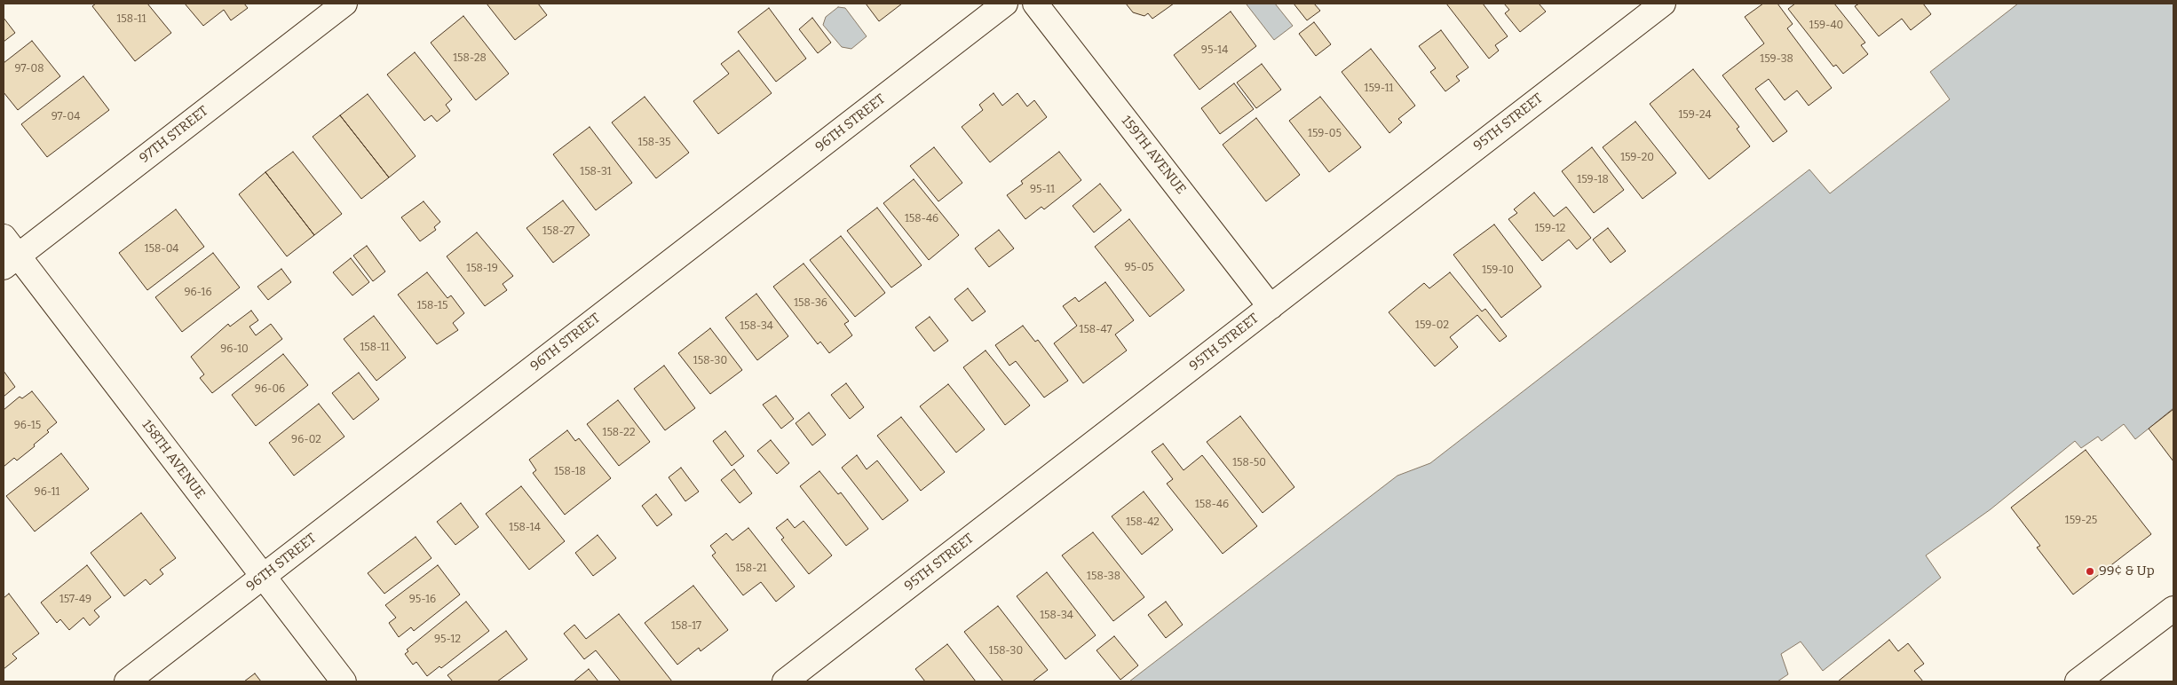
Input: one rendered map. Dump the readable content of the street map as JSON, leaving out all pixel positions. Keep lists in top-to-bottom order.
{
  "streets": {
    "street": [
      "95TH STREET",
      "96TH STREET",
      "97TH STREET",
      "159TH AVENUE",
      "158TH AVENUE"
    ]
  },
  "crossings": [
    ["95TH STREET", "159TH AVENUE"],
    ["96TH STREET", "158TH AVENUE"],
    ["97TH STREET", "158TH AVENUE"]
  ],
  "places": ["99¢ & Up"],
  "house_numbers": [
    "158-11",
    "159-40",
    "95-14",
    "158-28",
    "159-38",
    "97-08",
    "159-11",
    "159-24",
    "97-04",
    "159-05",
    "158-35",
    "159-20",
    "158-31",
    "159-18",
    "95-11",
    "158-46",
    "159-12",
    "158-27",
    "158-04",
    "95-05",
    "158-19",
    "159-10",
    "96-16",
    "158-36",
    "158-15",
    "159-02",
    "158-34",
    "158-47",
    "158-11",
    "96-10",
    "158-30",
    "96-06",
    "96-15",
    "158-22",
    "96-02",
    "158-50",
    "158-18",
    "96-11",
    "158-46",
    "159-25",
    "158-42",
    "158-14",
    "158-21",
    "158-38",
    "157-49",
    "95-16",
    "158-34",
    "158-17",
    "95-12",
    "158-30"
  ]
}
